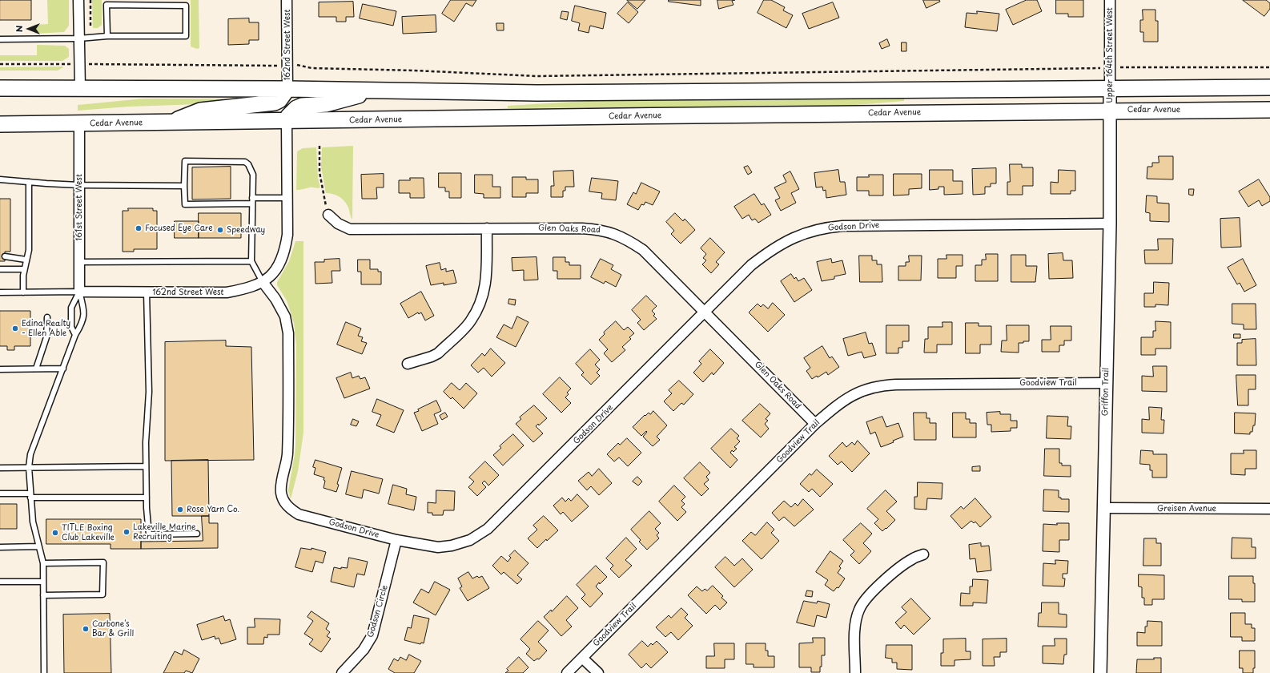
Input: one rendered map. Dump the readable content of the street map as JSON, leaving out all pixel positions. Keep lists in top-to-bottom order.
{
  "streets": {
    "main road": ["Cedar Avenue"],
    "street": [
      "162nd Street West",
      "Upper 164th Street West",
      "161st Street West",
      "Godson Drive",
      "Glen Oaks Road",
      "Goodview Trail",
      "Griffon Trail",
      "Greisen Avenue",
      "Godson Circle"
    ]
  },
  "crossings": [
    ["162nd Street West", "Cedar Avenue"],
    ["162nd Street West", "161st Street West"],
    ["162nd Street West", "Godson Drive"],
    ["Upper 164th Street West", "Cedar Avenue"],
    ["Upper 164th Street West", "Griffon Trail"],
    ["Cedar Avenue", "161st Street West"],
    ["Cedar Avenue", "Griffon Trail"],
    ["Godson Drive", "Glen Oaks Road"],
    ["Godson Drive", "Griffon Trail"],
    ["Godson Drive", "Godson Circle"],
    ["Glen Oaks Road", "Goodview Trail"],
    ["Goodview Trail", "Griffon Trail"],
    ["Griffon Trail", "Greisen Avenue"]
  ],
  "places": [
    "Focused Eye Care",
    "Speedway",
    "Edina Realty - Ellen Able",
    "Rose Yarn Co.",
    "Lakeville Marine Recruiting",
    "TITLE Boxing Club Lakeville",
    "Carbone's Bar & Grill"
  ],
  "north": "left"
}
